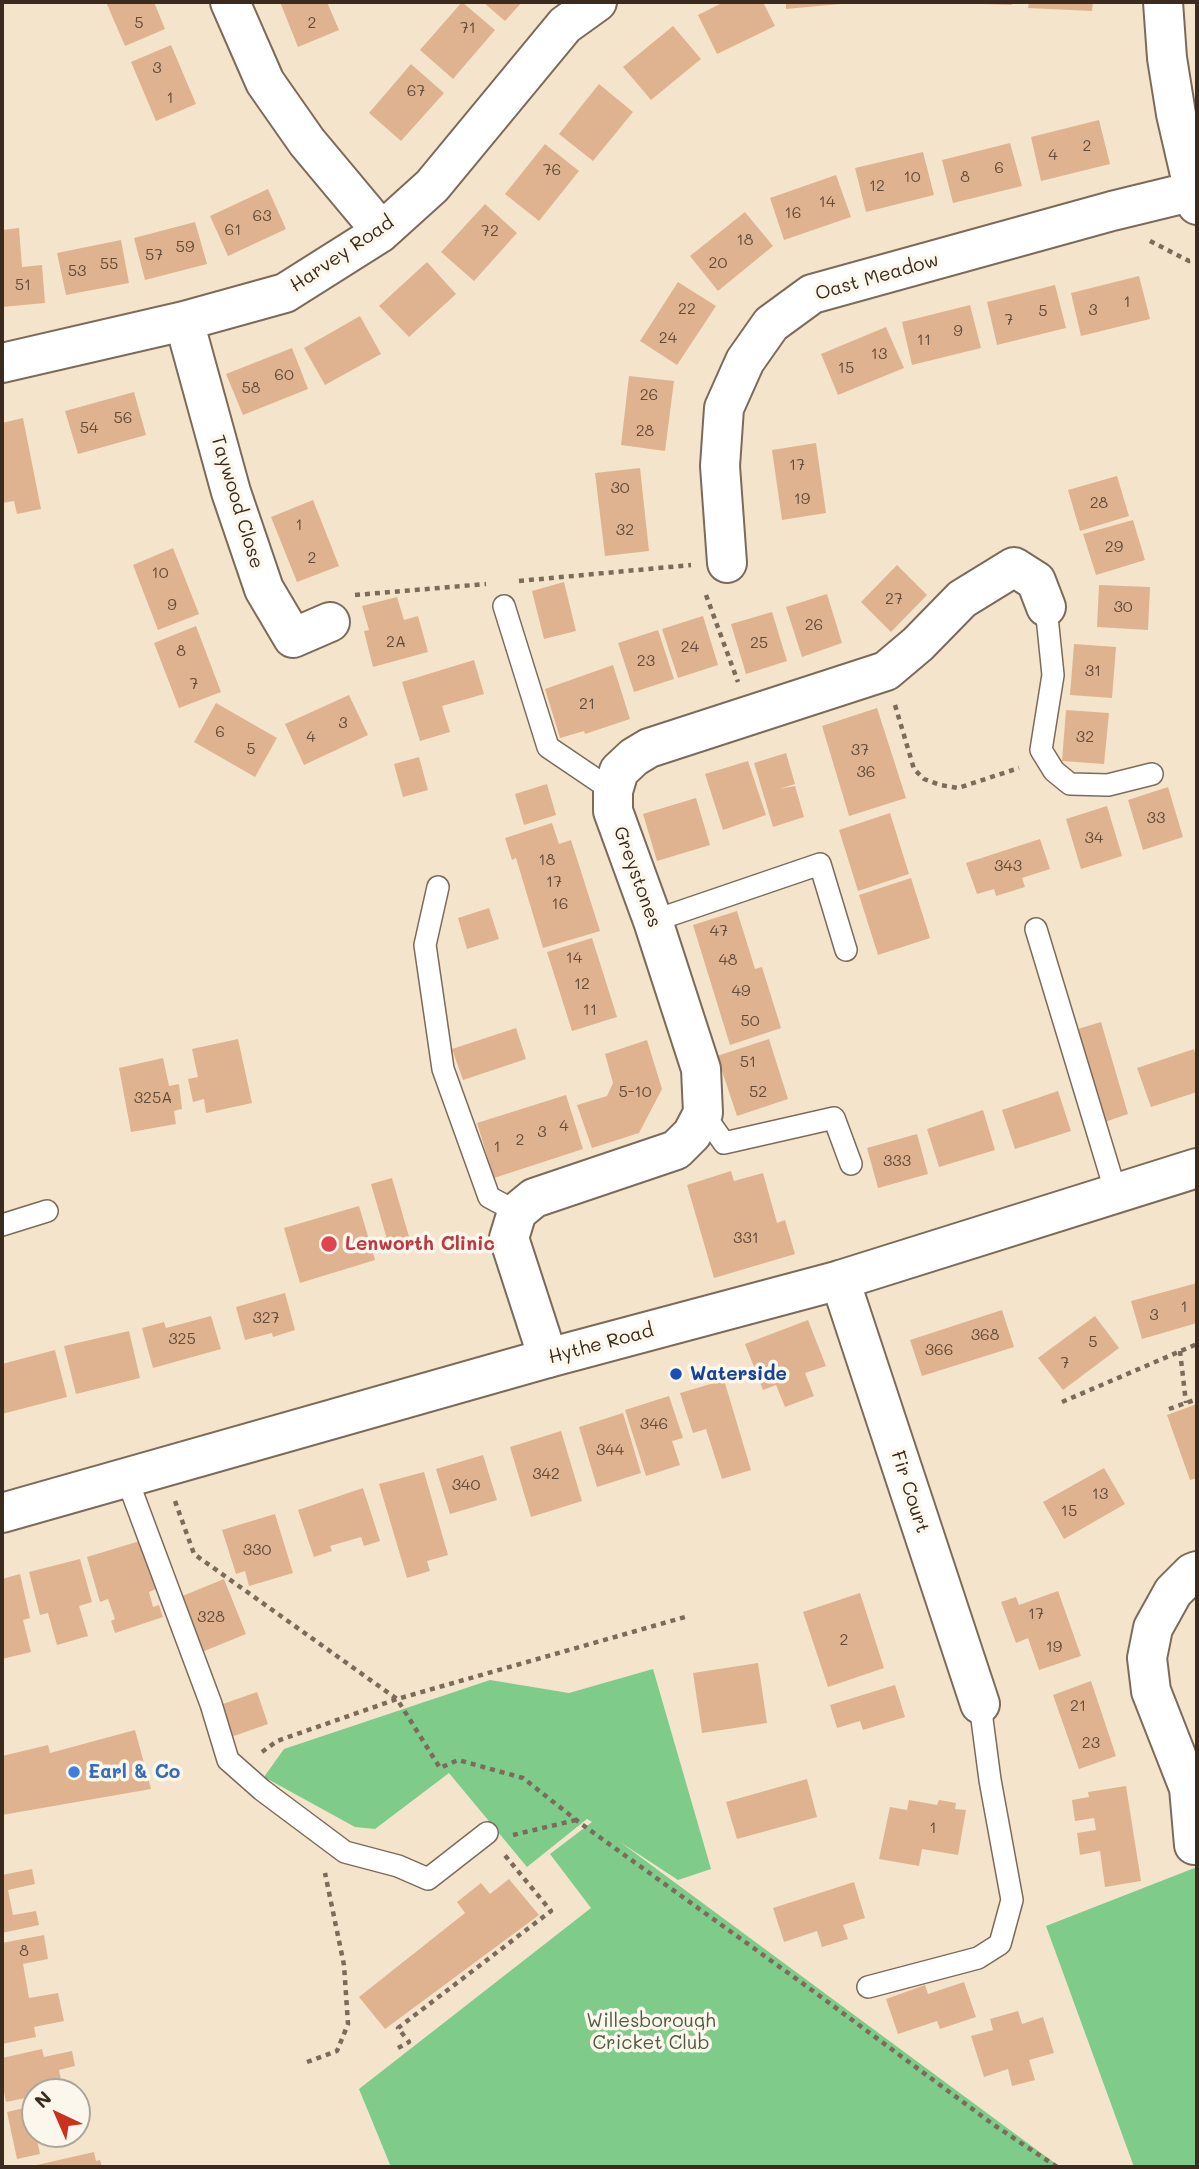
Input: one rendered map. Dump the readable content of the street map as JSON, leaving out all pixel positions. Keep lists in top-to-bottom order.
{
  "streets": {
    "street": [
      "Harvey Road",
      "Oast Meadow",
      "Taywood Close",
      "Greystones",
      "Hythe Road",
      "Fir Court"
    ]
  },
  "crossings": [
    ["Harvey Road", "Taywood Close"],
    ["Hythe Road", "Fir Court"]
  ],
  "parks": ["Willesborough Cricket Club"],
  "places": ["Lenworth Clinic", "Waterside", "Earl & Co"],
  "house_numbers": [
    "5",
    "2",
    "71",
    "3",
    "67",
    "1",
    "2",
    "4",
    "6",
    "76",
    "10",
    "8",
    "12",
    "14",
    "16",
    "63",
    "61",
    "72",
    "18",
    "59",
    "57",
    "20",
    "55",
    "53",
    "51",
    "1",
    "22",
    "3",
    "5",
    "7",
    "9",
    "24",
    "11",
    "13",
    "15",
    "60",
    "58",
    "26",
    "56",
    "54",
    "28",
    "17",
    "30",
    "19",
    "28",
    "1",
    "32",
    "29",
    "2",
    "10",
    "27",
    "9",
    "30",
    "26",
    "2A",
    "25",
    "24",
    "8",
    "23",
    "31",
    "7",
    "21",
    "3",
    "6",
    "4",
    "32",
    "5",
    "37",
    "36",
    "33",
    "34",
    "18",
    "343",
    "17",
    "16",
    "47",
    "14",
    "48",
    "12",
    "49",
    "11",
    "50",
    "51",
    "5-10",
    "52",
    "325A",
    "4",
    "3",
    "2",
    "1",
    "333",
    "331",
    "1",
    "3",
    "327",
    "368",
    "325",
    "5",
    "366",
    "7",
    "346",
    "344",
    "342",
    "340",
    "13",
    "15",
    "330",
    "17",
    "328",
    "2",
    "19",
    "21",
    "23",
    "1",
    "8"
  ],
  "north": "top left"
}
